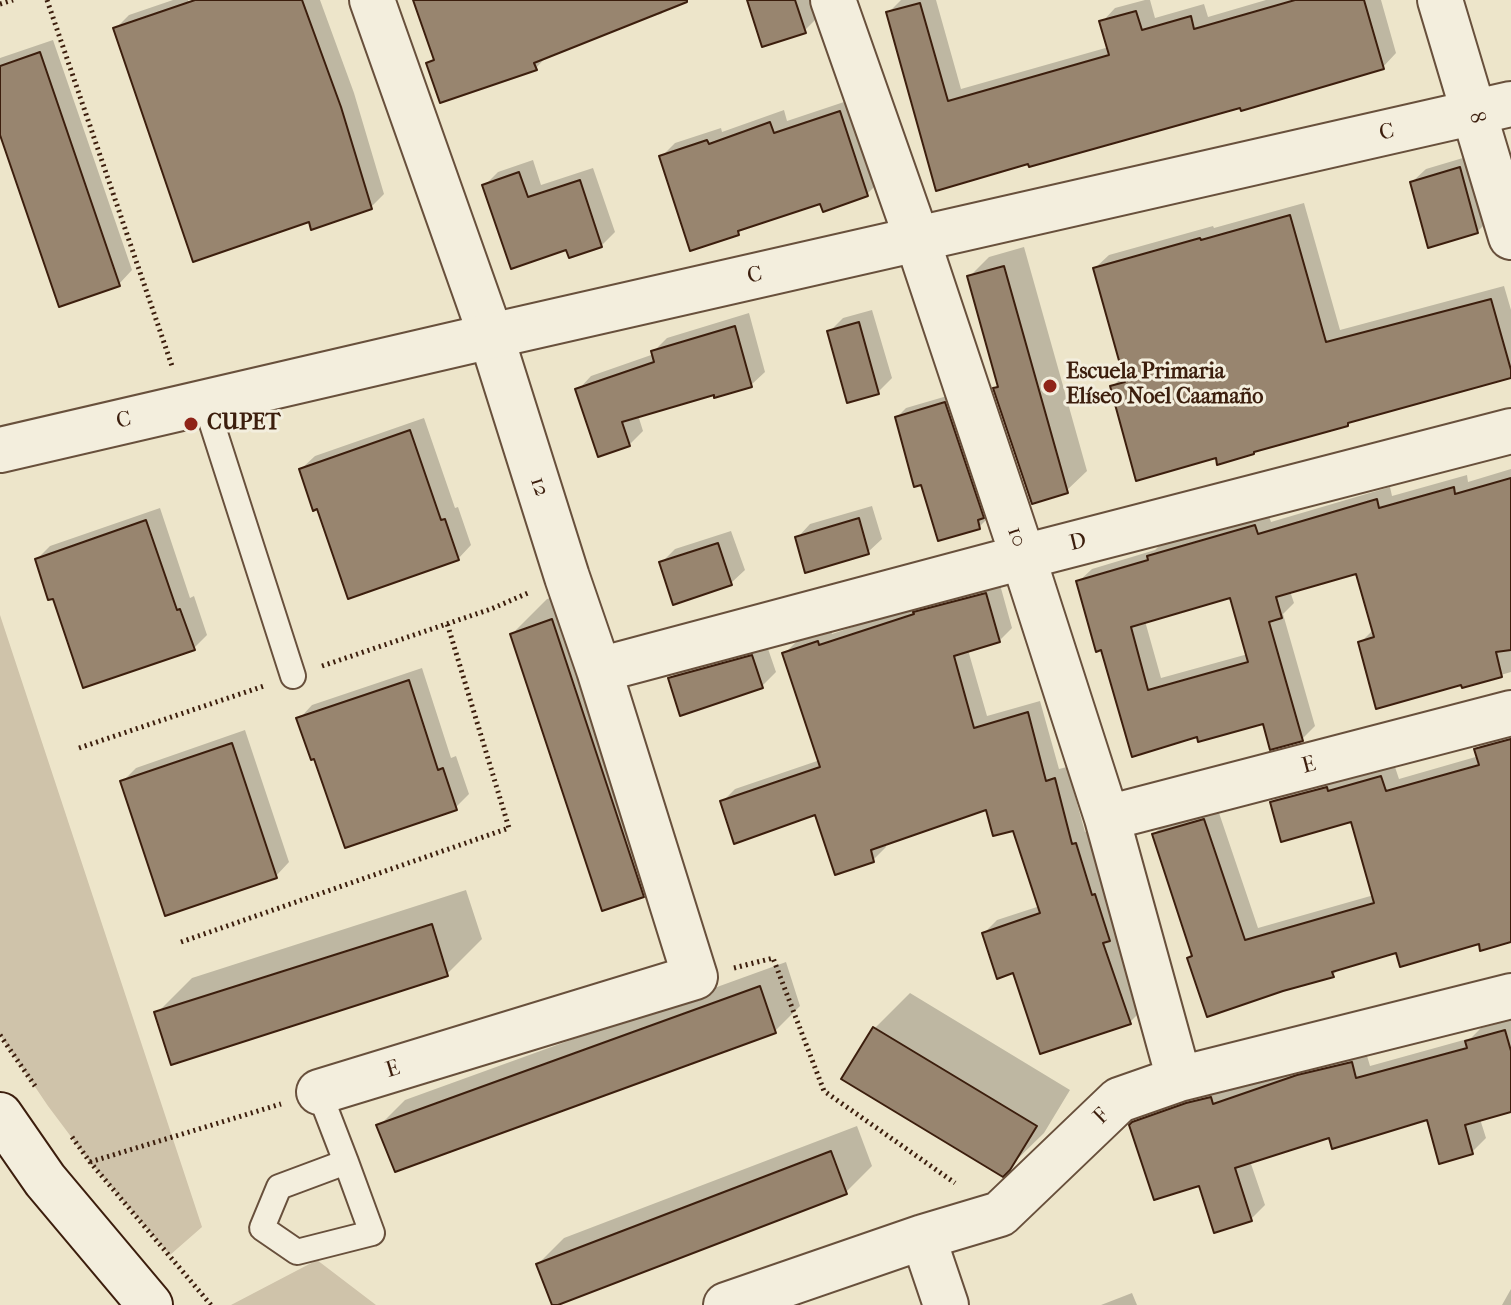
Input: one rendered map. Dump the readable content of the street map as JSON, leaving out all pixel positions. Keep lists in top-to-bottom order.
{
  "streets": {
    "street": [
      "8",
      "C",
      "12",
      "10",
      "D",
      "E",
      "F"
    ]
  },
  "crossings": [
    ["8", "C"],
    ["C", "12"],
    ["C", "10"],
    ["12", "D"],
    ["12", "E"],
    ["10", "D"],
    ["10", "E"],
    ["10", "F"]
  ],
  "places": ["Escuela Primaria Elíseo Noel Caamaño", "CUPET"]
}
